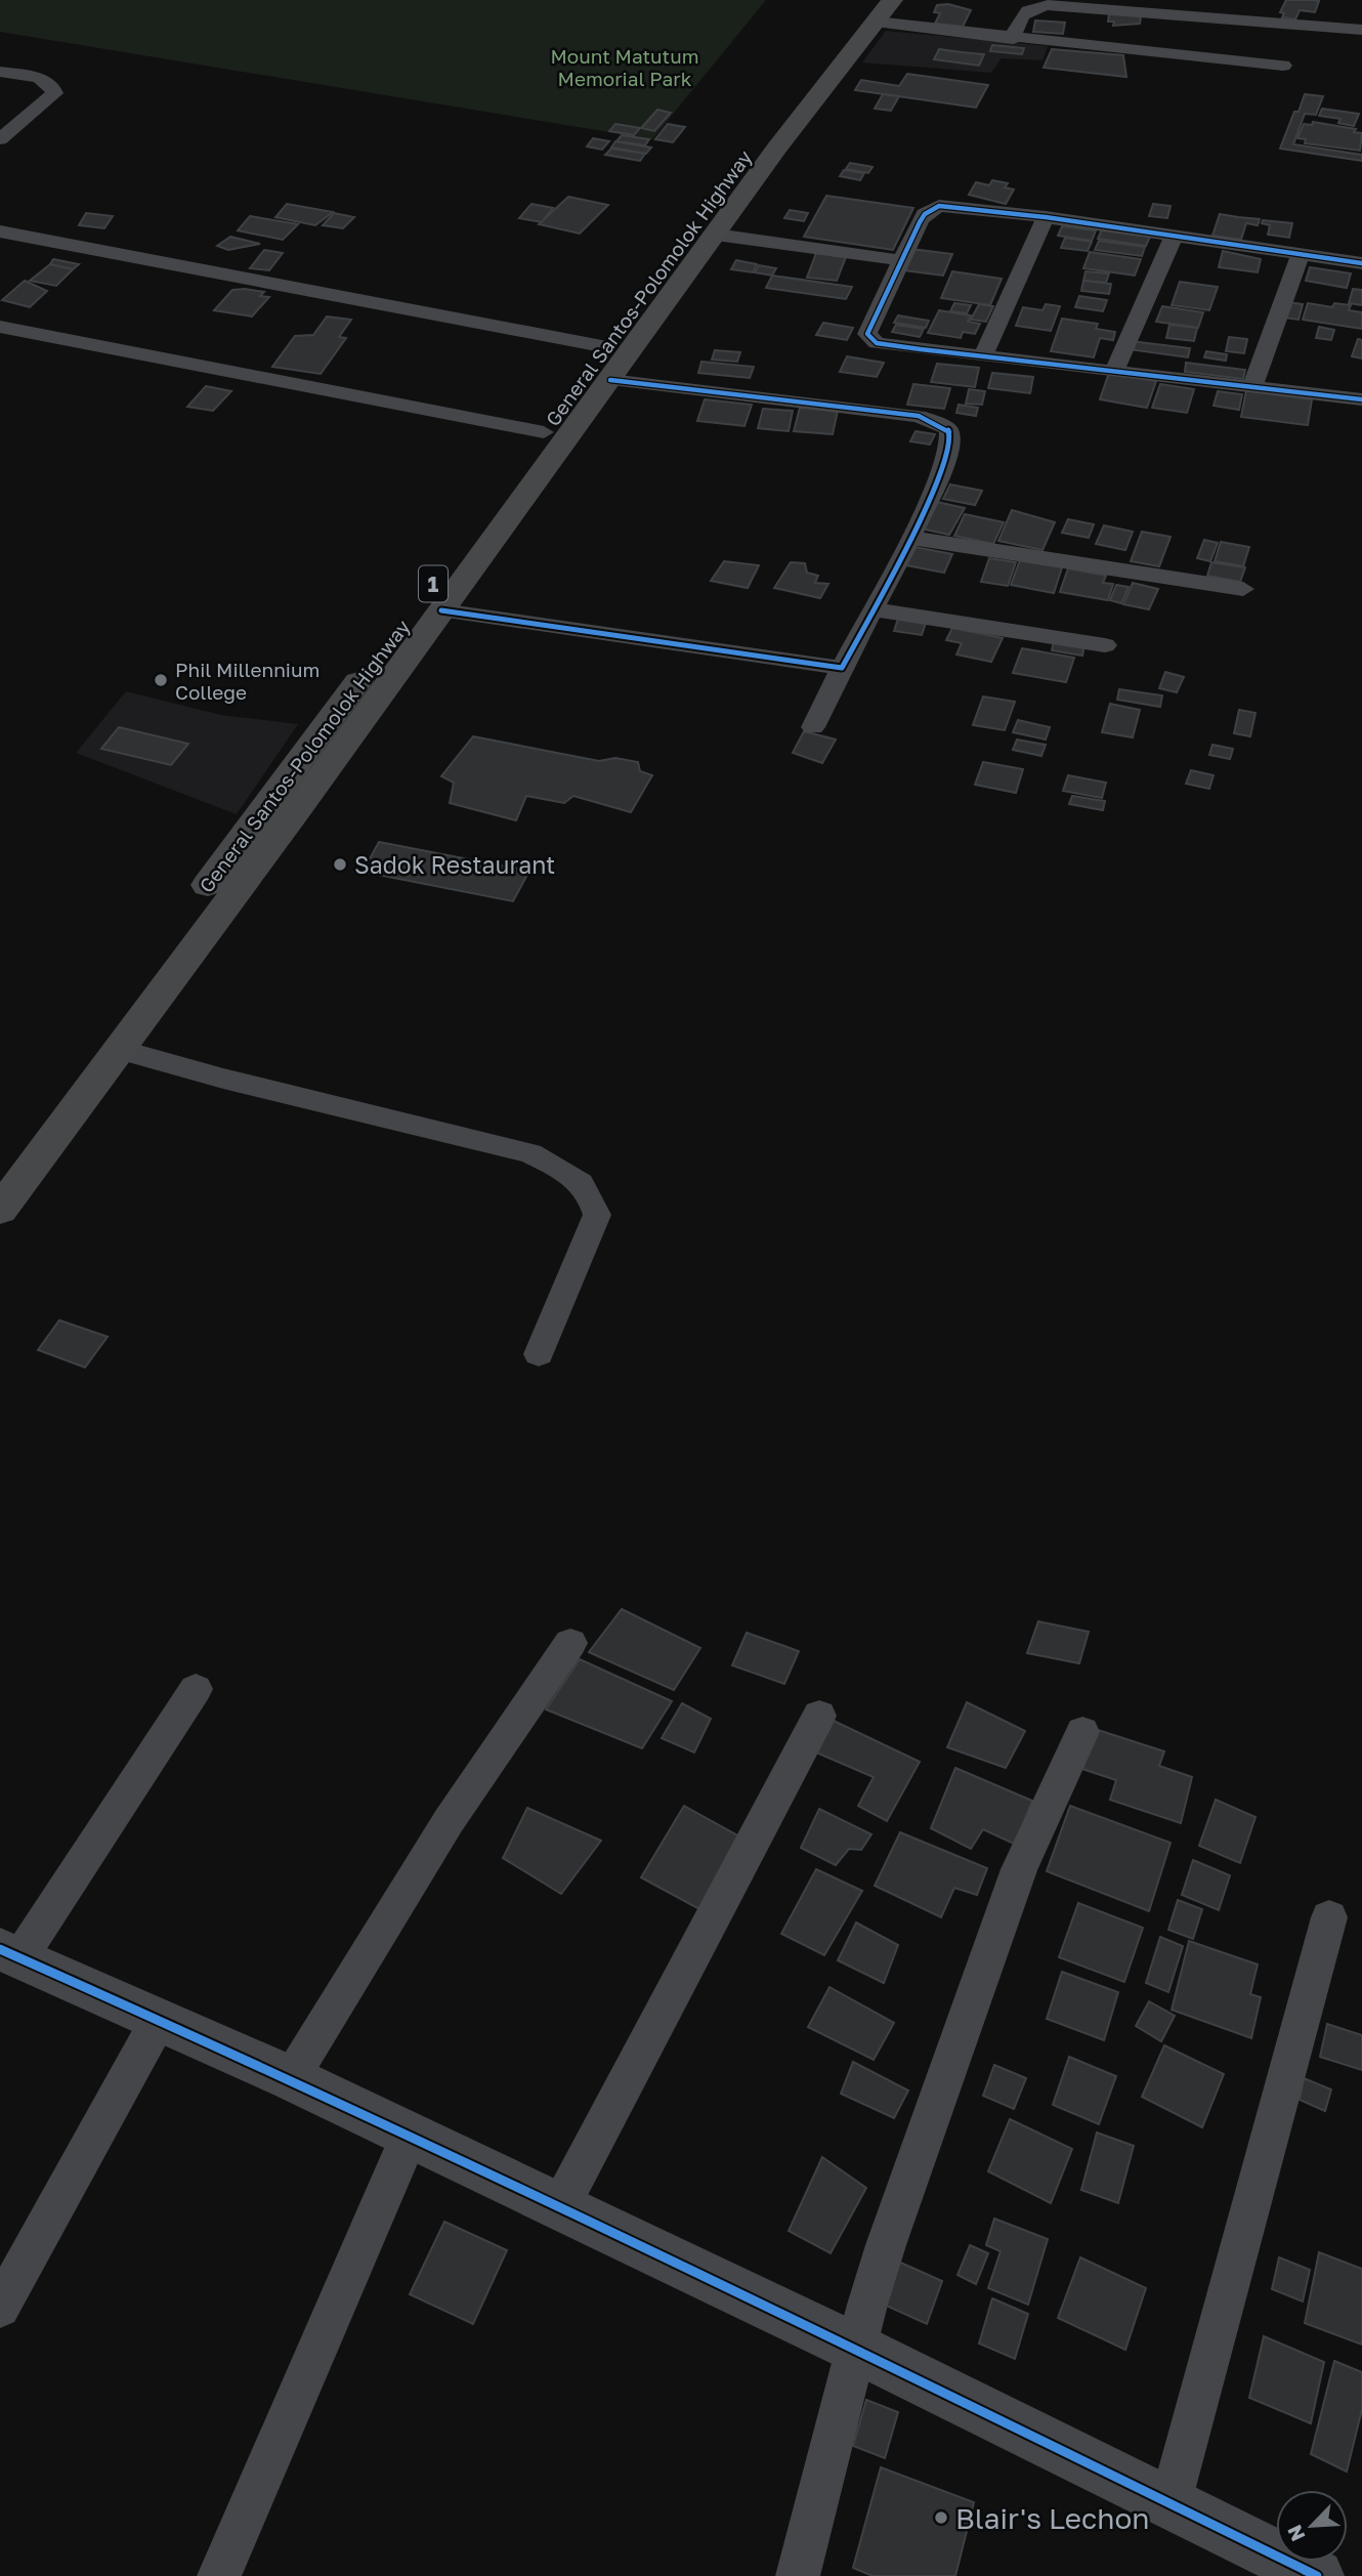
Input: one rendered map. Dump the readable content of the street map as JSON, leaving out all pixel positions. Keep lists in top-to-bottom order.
{
  "streets": {
    "highway": ["General Santos-Polomolok Highway", "1"]
  },
  "crossings": [
    ["General Santos-Polomolok Highway", "1"]
  ],
  "parks": ["Mount Matutum Memorial Park"],
  "places": ["Phil Millennium College", "Sadok Restaurant", "Blair's Lechon"],
  "north": "bottom left"
}
